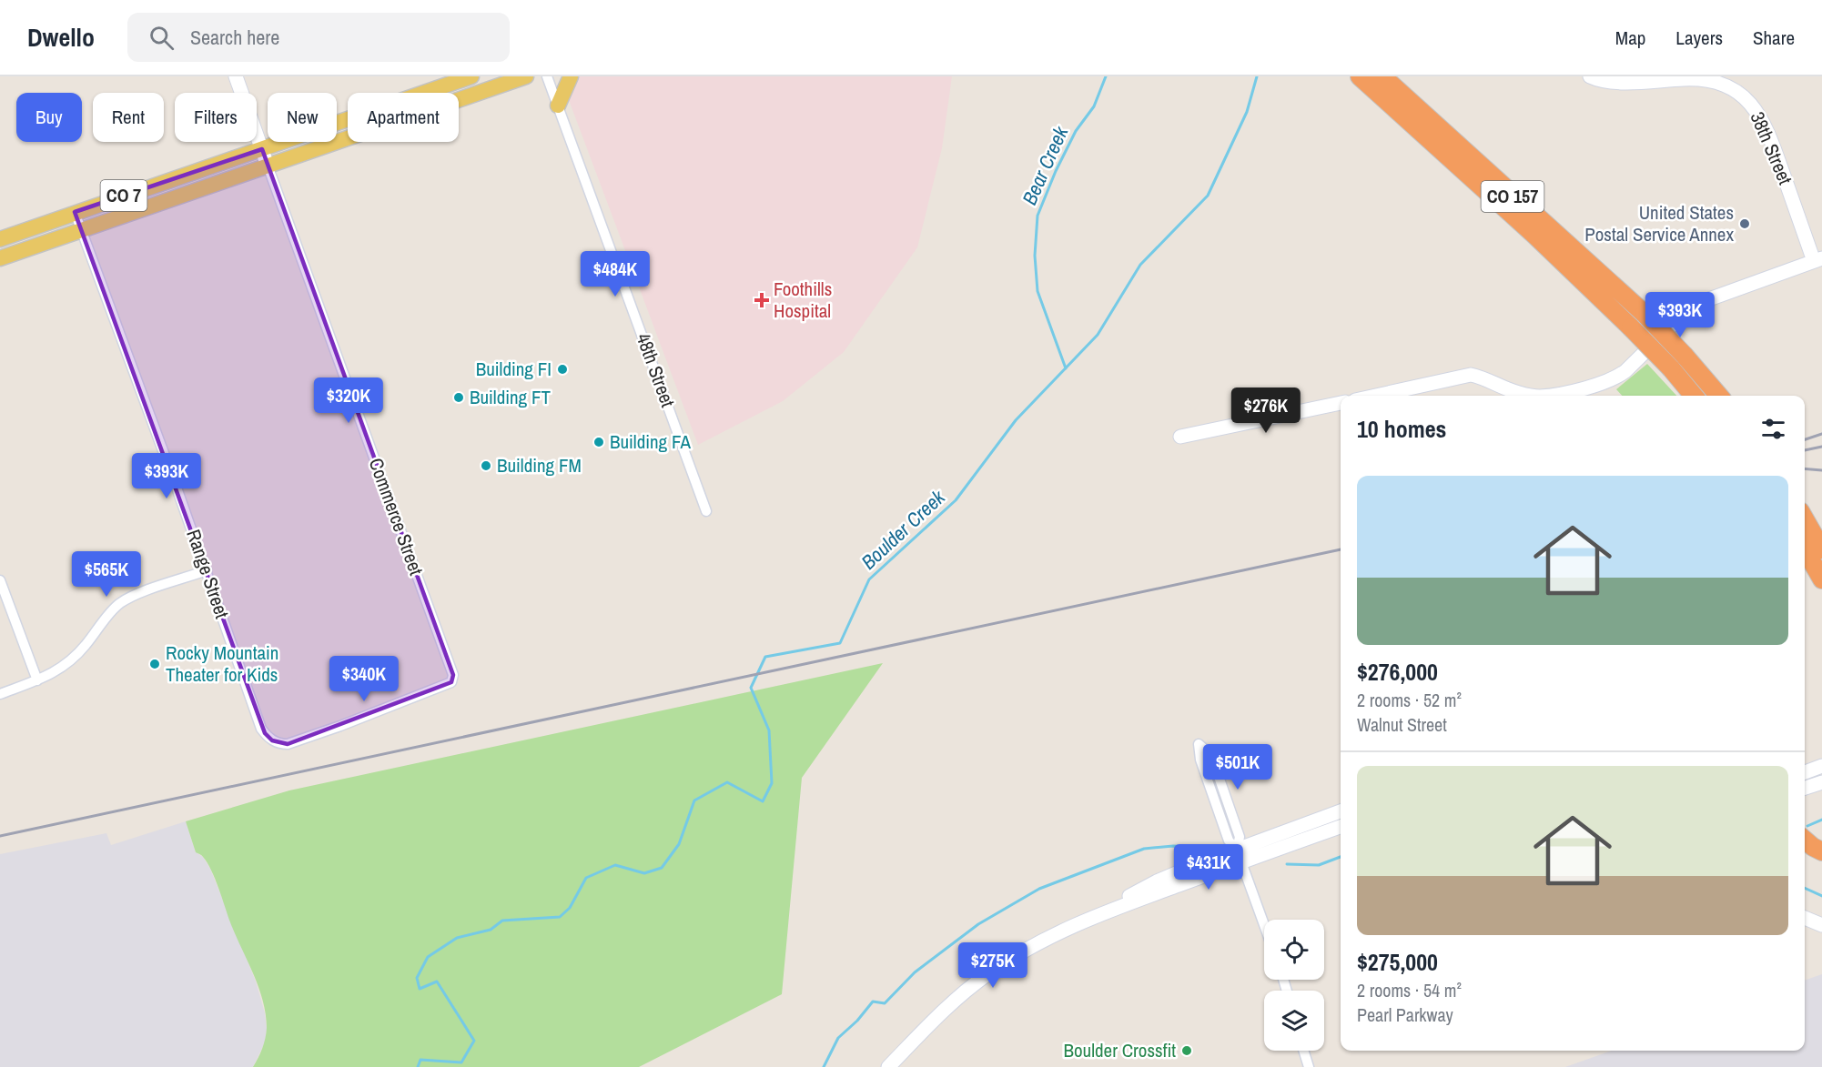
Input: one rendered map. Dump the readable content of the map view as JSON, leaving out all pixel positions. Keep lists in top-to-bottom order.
{
  "streets": {
    "highway": ["CO 157"],
    "main road": ["CO 7"],
    "street": [
      "38th Street",
      "48th Street",
      "Commerce Street",
      "Range Street"
    ]
  },
  "crossings": [
    ["CO 7", "Commerce Street"],
    ["CO 7", "Range Street"],
    ["Commerce Street", "Range Street"]
  ],
  "water": ["Bear Creek", "Boulder Creek"],
  "places": {
    "other": [
      "United States Postal Service Annex",
      "Building FI",
      "Building FT",
      "Building FA",
      "Building FM",
      "Rocky Mountain Theater for Kids",
      "Boulder Crossfit"
    ],
    "health": ["Foothills Hospital"]
  },
  "page": {
    "header": "Dwello",
    "search": "Search here",
    "nav": ["Map", "Layers", "Share"],
    "chip": [
      "Buy",
      "Rent",
      "Filters",
      "New",
      "Apartment"
    ],
    "price": [
      "$484K",
      "$393K",
      "$320K",
      "$276K",
      "$393K",
      "$565K",
      "$340K",
      "$501K",
      "$431K",
      "$275K"
    ],
    "heading": "10 homes",
    "list": [
      {
        "name": "$276,000",
        "note": "2 rooms · 52 m² · Walnut Street"
      },
      {
        "name": "$275,000",
        "note": "2 rooms · 54 m² · Pearl Parkway"
      }
    ]
  }
}
